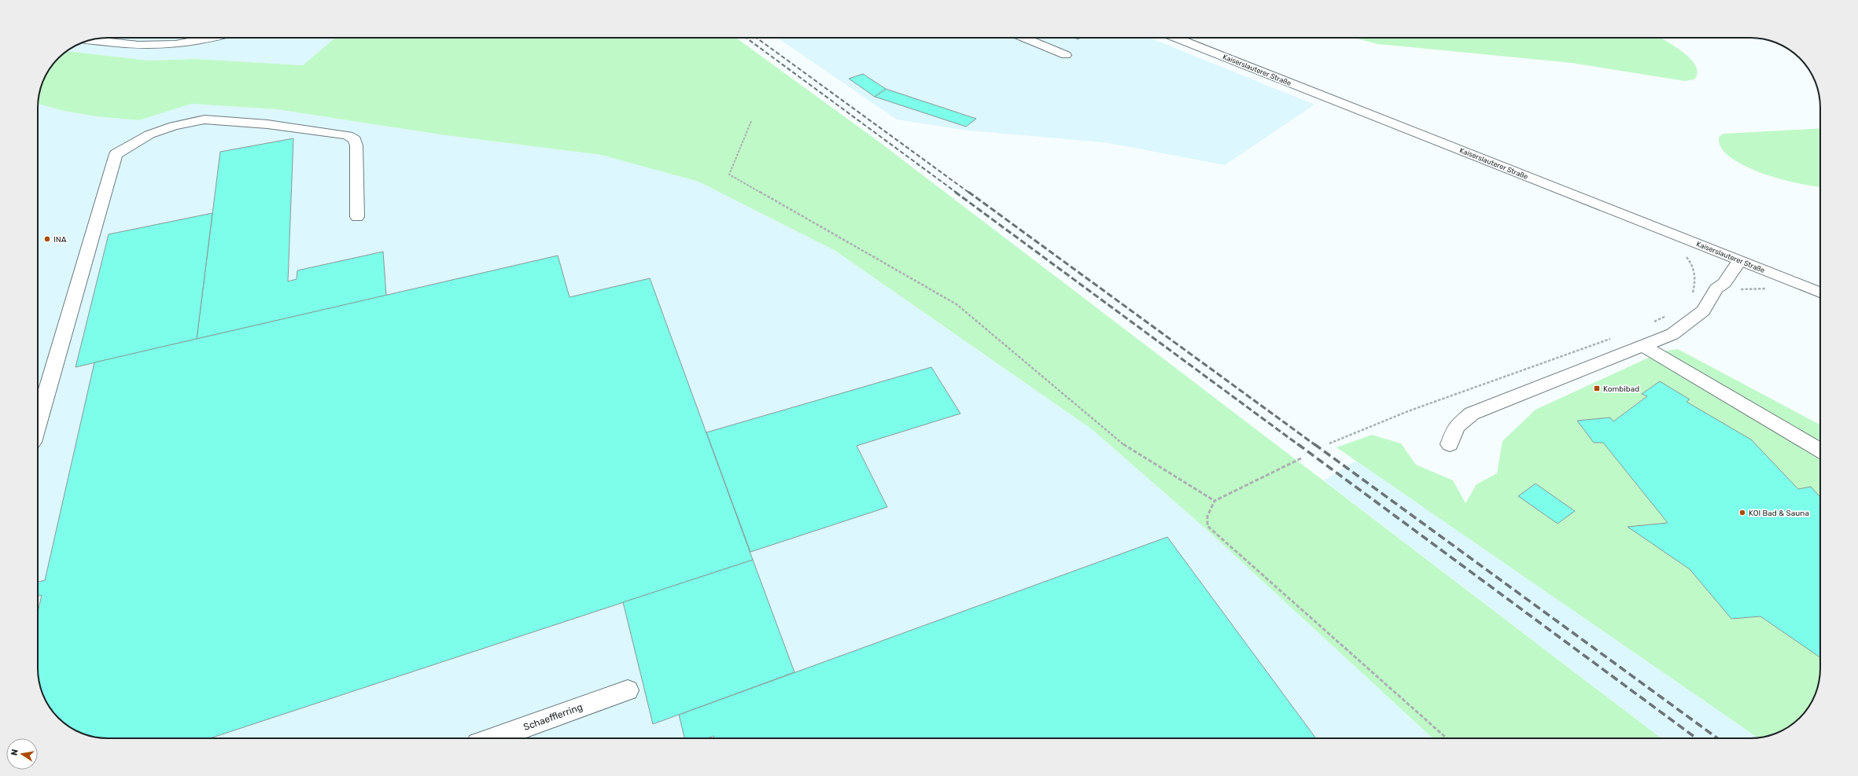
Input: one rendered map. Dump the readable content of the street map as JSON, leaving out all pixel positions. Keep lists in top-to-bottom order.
{
  "streets": {
    "main road": ["Kaiserslauterer Straße", "Schaefflerring"]
  },
  "places": {
    "other": ["INA", "KOI Bad & Sauna"],
    "transit": ["Kombibad"]
  },
  "north": "left"
}
